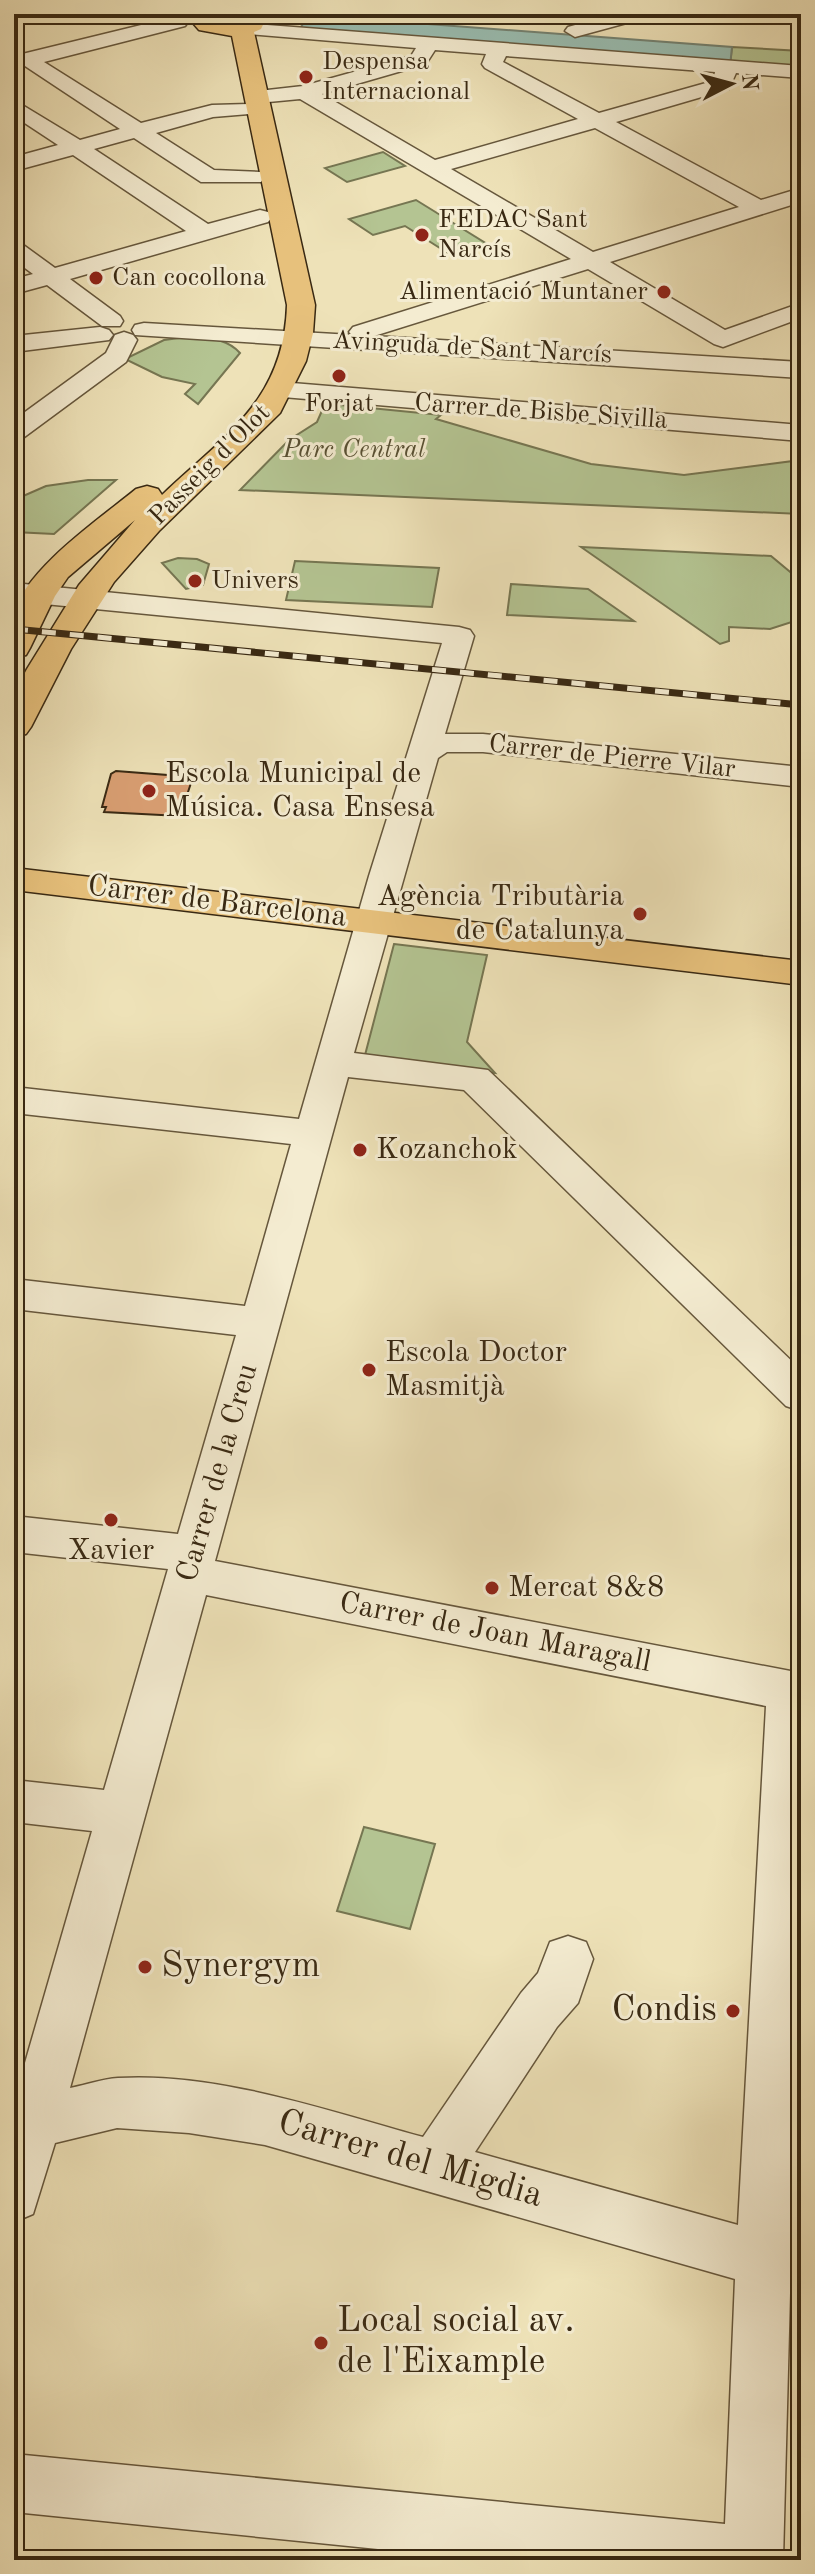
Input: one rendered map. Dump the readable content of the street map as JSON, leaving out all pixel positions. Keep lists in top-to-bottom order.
{
  "streets": {
    "main road": ["Passeig d'Olot", "Carrer de Barcelona"],
    "street": [
      "Avinguda de Sant Narcís",
      "Carrer de Bisbe Sivilla",
      "Carrer de Pierre Vilar",
      "Carrer de la Creu",
      "Carrer de Joan Maragall",
      "Carrer del Migdia"
    ]
  },
  "crossings": [
    ["Avinguda de Sant Narcís", "Carrer de Bisbe Sivilla"],
    ["Avinguda de Sant Narcís", "Passeig d'Olot"],
    ["Carrer de Bisbe Sivilla", "Passeig d'Olot"],
    ["Passeig d'Olot", "Carrer de la Creu"],
    ["Carrer de Pierre Vilar", "Carrer de la Creu"],
    ["Carrer de Barcelona", "Carrer de la Creu"],
    ["Carrer de la Creu", "Carrer de Joan Maragall"],
    ["Carrer de la Creu", "Carrer del Migdia"]
  ],
  "parks": ["Parc Central"],
  "places": [
    "Despensa Internacional",
    "FEDAC Sant Narcís",
    "Can cocollona",
    "Alimentació Muntaner",
    "Forjat",
    "Univers",
    "Escola Municipal de Música. Casa Ensesa",
    "Agència Tributària de Catalunya",
    "Kozanchok",
    "Escola Doctor Masmitjà",
    "Xavier",
    "Mercat 8&8",
    "Synergym",
    "Condis",
    "Local social av. de l'Eixample"
  ],
  "north": "right"
}
